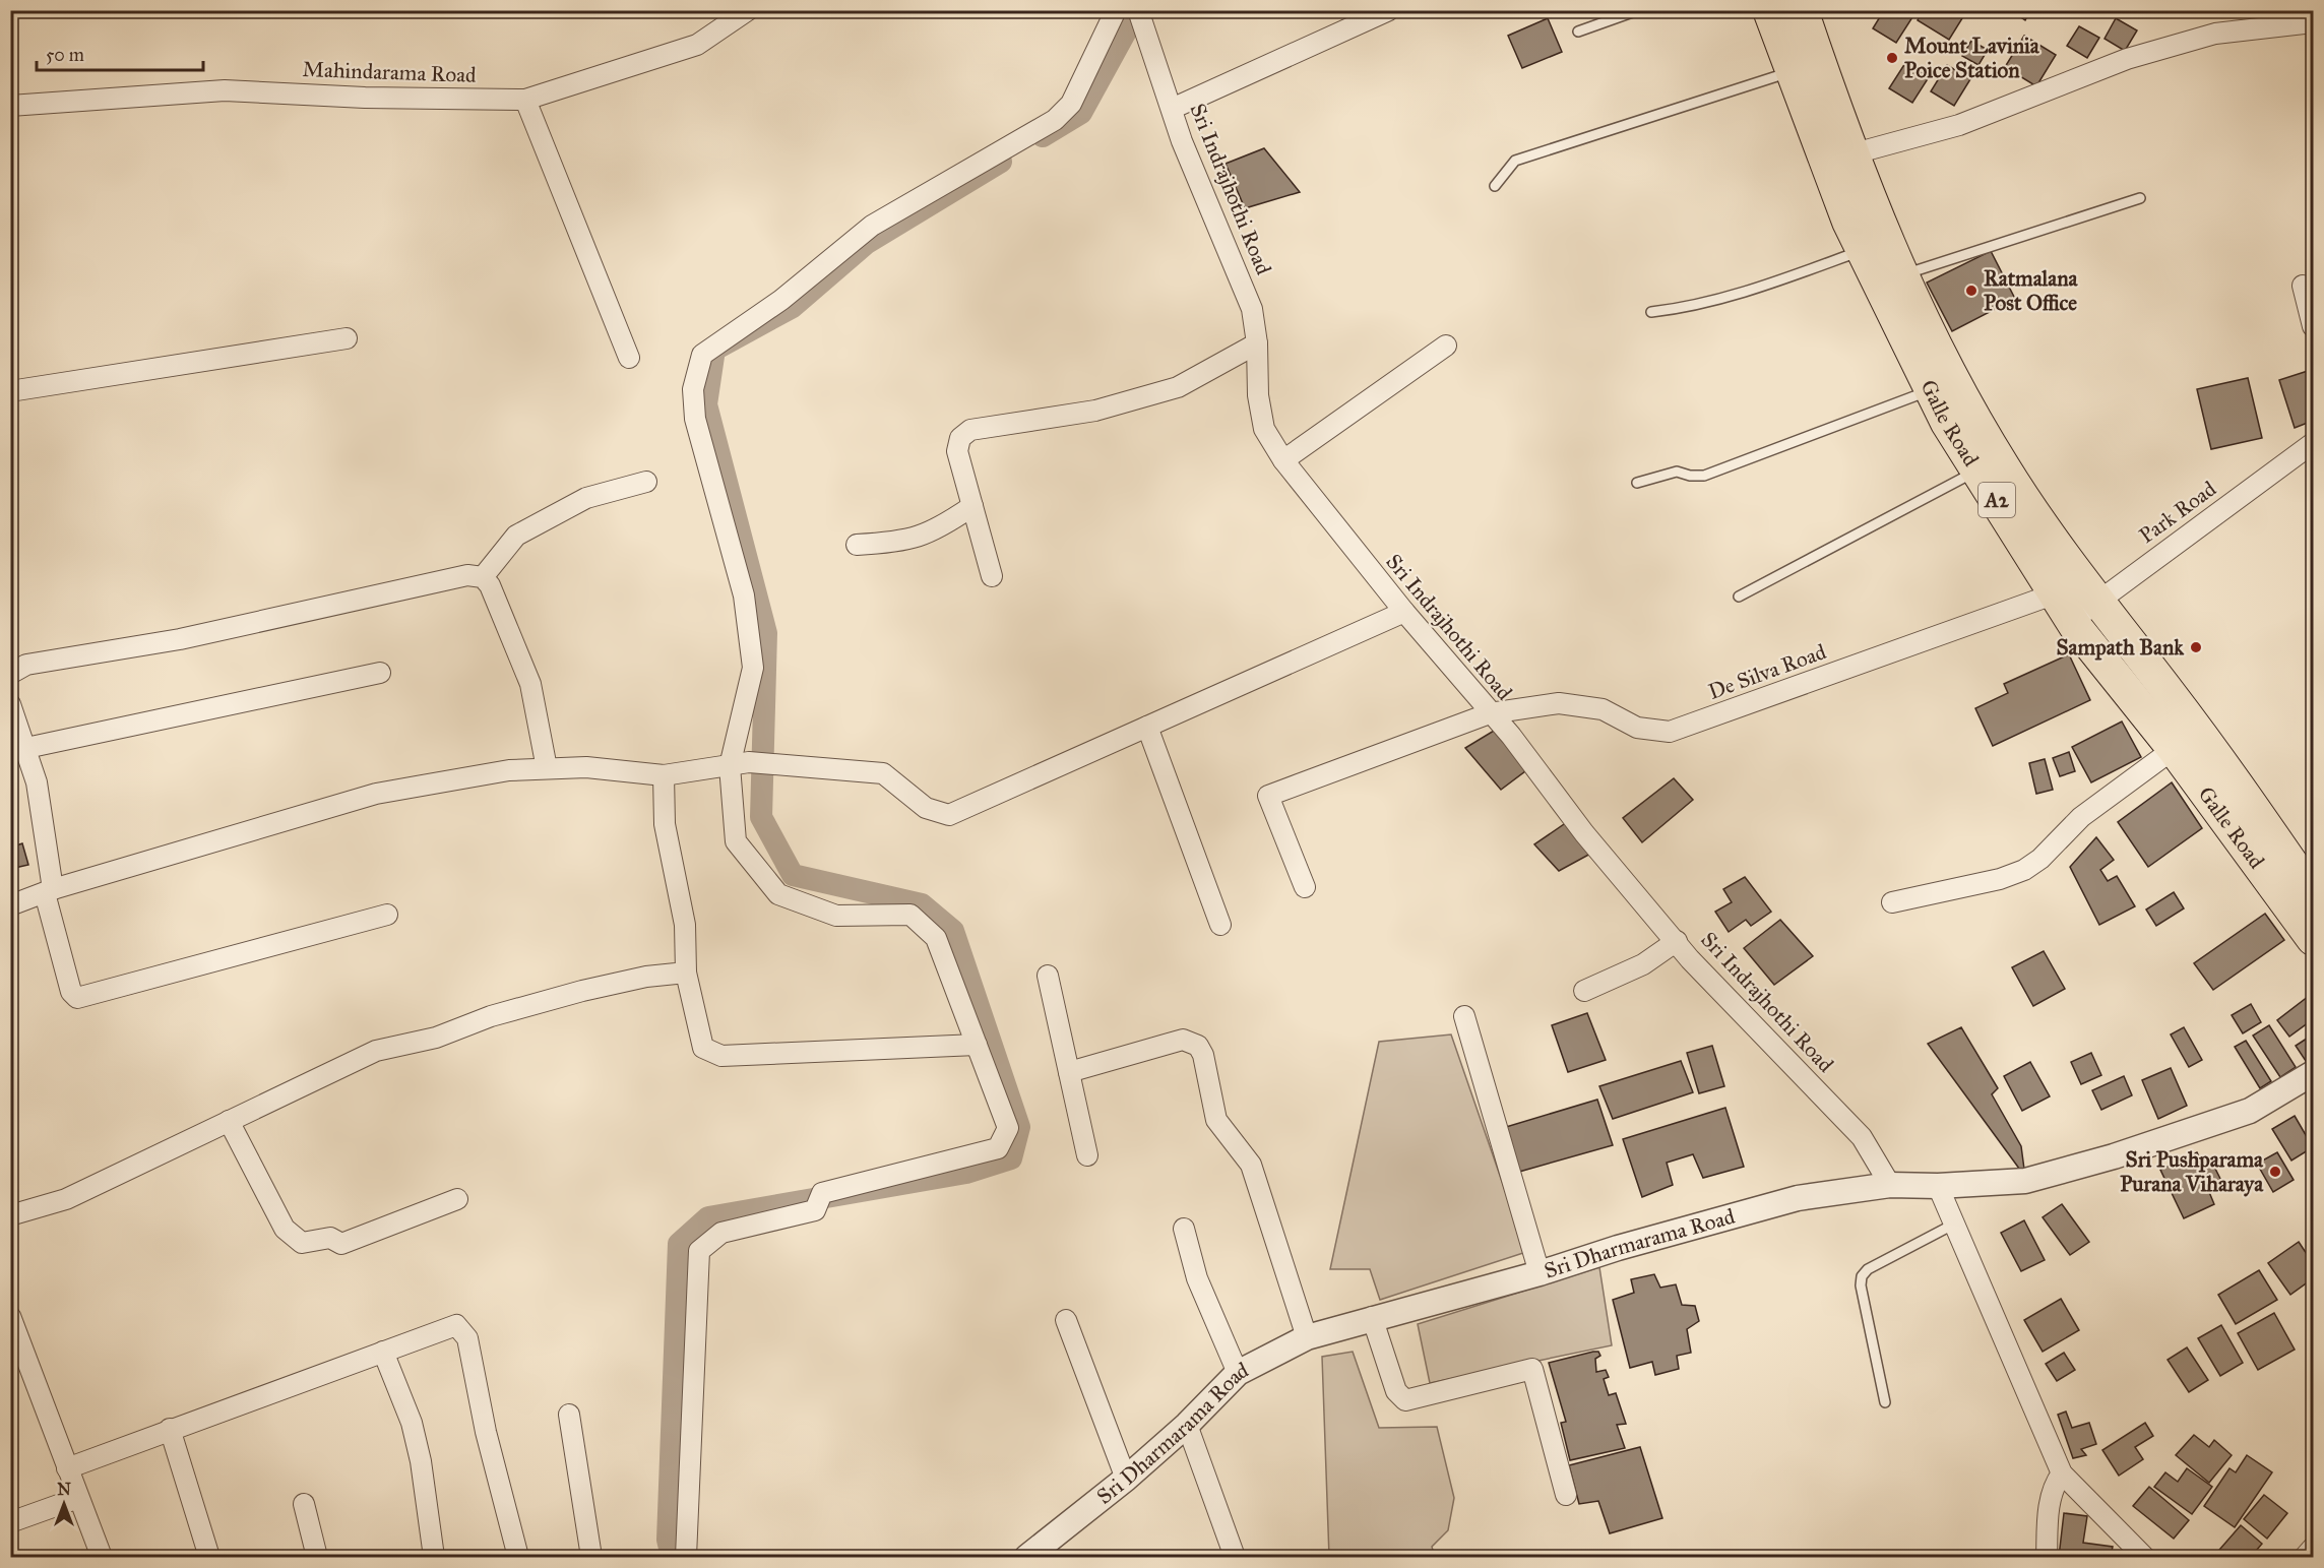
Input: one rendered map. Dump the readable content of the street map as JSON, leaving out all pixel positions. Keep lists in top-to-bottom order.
{
  "streets": {
    "highway": ["Galle Road", "A2"],
    "street": [
      "Mahindarama Road",
      "Sri Indrajhothi Road",
      "Park Road",
      "De Silva Road",
      "Sri Dharmarama Road"
    ]
  },
  "crossings": [
    ["Sri Indrajhothi Road", "De Silva Road"],
    ["Sri Indrajhothi Road", "Sri Dharmarama Road"],
    ["Galle Road", "Park Road"],
    ["Galle Road", "De Silva Road"]
  ],
  "places": [
    "Mount Lavinia Poice Station",
    "Ratmalana Post Office",
    "Sampath Bank",
    "Sri Pushparama Purana Viharaya"
  ],
  "scale_bar": "50 m",
  "north": "top"
}
